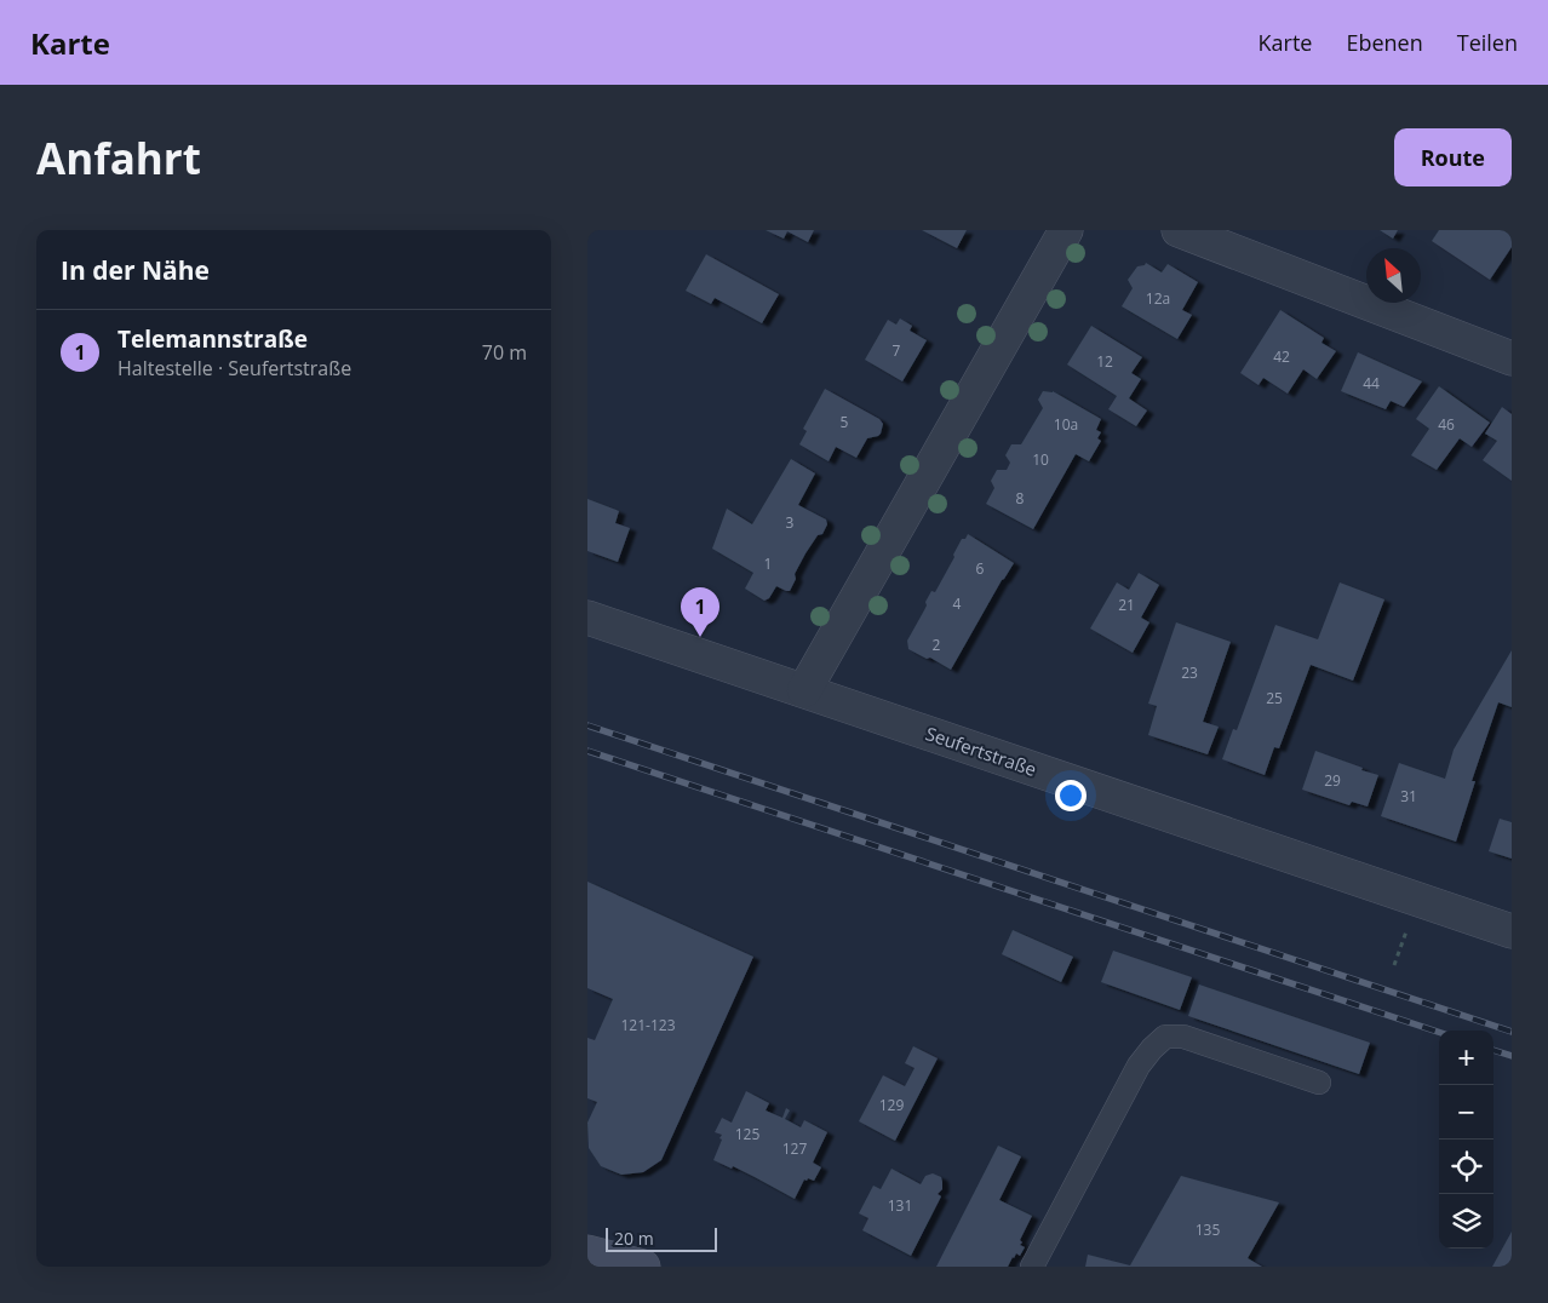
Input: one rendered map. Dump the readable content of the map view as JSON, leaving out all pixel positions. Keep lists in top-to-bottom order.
{
  "streets": {
    "street": ["Seufertstraße"]
  },
  "house_numbers": [
    "12a",
    "7",
    "42",
    "12",
    "44",
    "5",
    "10a",
    "46",
    "10",
    "8",
    "3",
    "1",
    "6",
    "4",
    "21",
    "2",
    "23",
    "25",
    "29",
    "31",
    "121-123",
    "129",
    "125",
    "127",
    "131",
    "135"
  ],
  "scale_bar": "20 m",
  "north": "top left",
  "page": {
    "header": "Karte",
    "nav": ["Karte", "Ebenen", "Teilen"],
    "buttons": "Route",
    "title": "Anfahrt",
    "heading": "In der Nähe",
    "list": [
      {
        "mark": "1",
        "name": "Telemannstraße",
        "note": "Haltestelle · Seufertstraße",
        "value": "70 m"
      }
    ],
    "pins": "1",
    "map_buttons": ["+", "−"],
    "scale": "20 m"
  }
}
